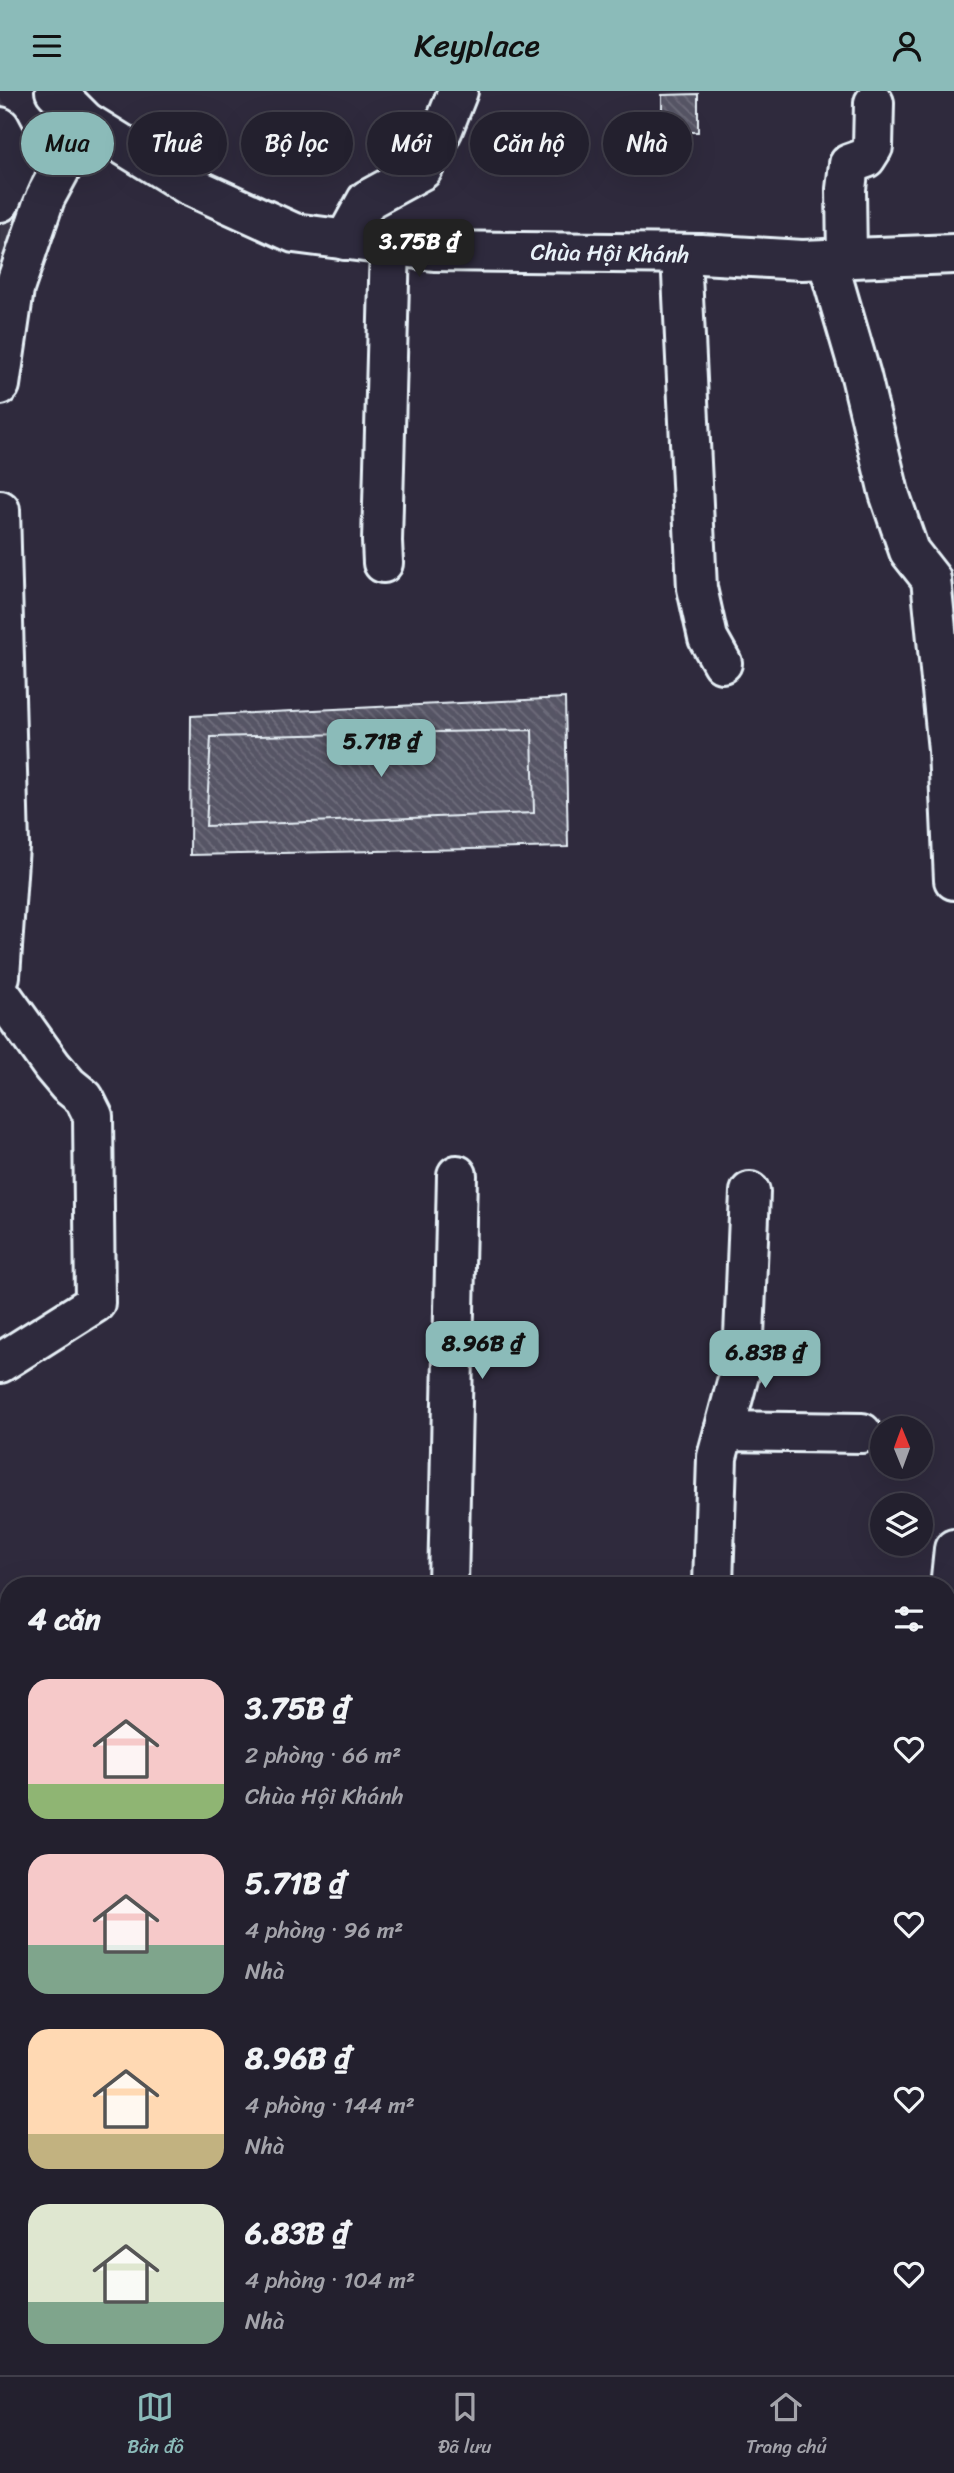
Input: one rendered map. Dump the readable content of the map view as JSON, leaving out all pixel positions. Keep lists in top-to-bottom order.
{
  "streets": {
    "street": ["Chùa Hội Khánh"]
  },
  "north": "top",
  "page": {
    "header": "Keyplace",
    "chip": [
      "Mua",
      "Thuê",
      "Bộ lọc",
      "Mới",
      "Căn hộ",
      "Nhà"
    ],
    "price": [
      "3.75B ₫",
      "5.71B ₫",
      "8.96B ₫",
      "6.83B ₫"
    ],
    "heading": "4 căn",
    "list": [
      {
        "name": "3.75B ₫",
        "note": "2 phòng · 66 m² · Chùa Hội Khánh"
      },
      {
        "name": "5.71B ₫",
        "note": "4 phòng · 96 m² · Nhà"
      },
      {
        "name": "8.96B ₫",
        "note": "4 phòng · 144 m² · Nhà"
      },
      {
        "name": "6.83B ₫",
        "note": "4 phòng · 104 m² · Nhà"
      }
    ],
    "tabs": ["Bản đồ", "Đã lưu", "Trang chủ"]
  }
}
